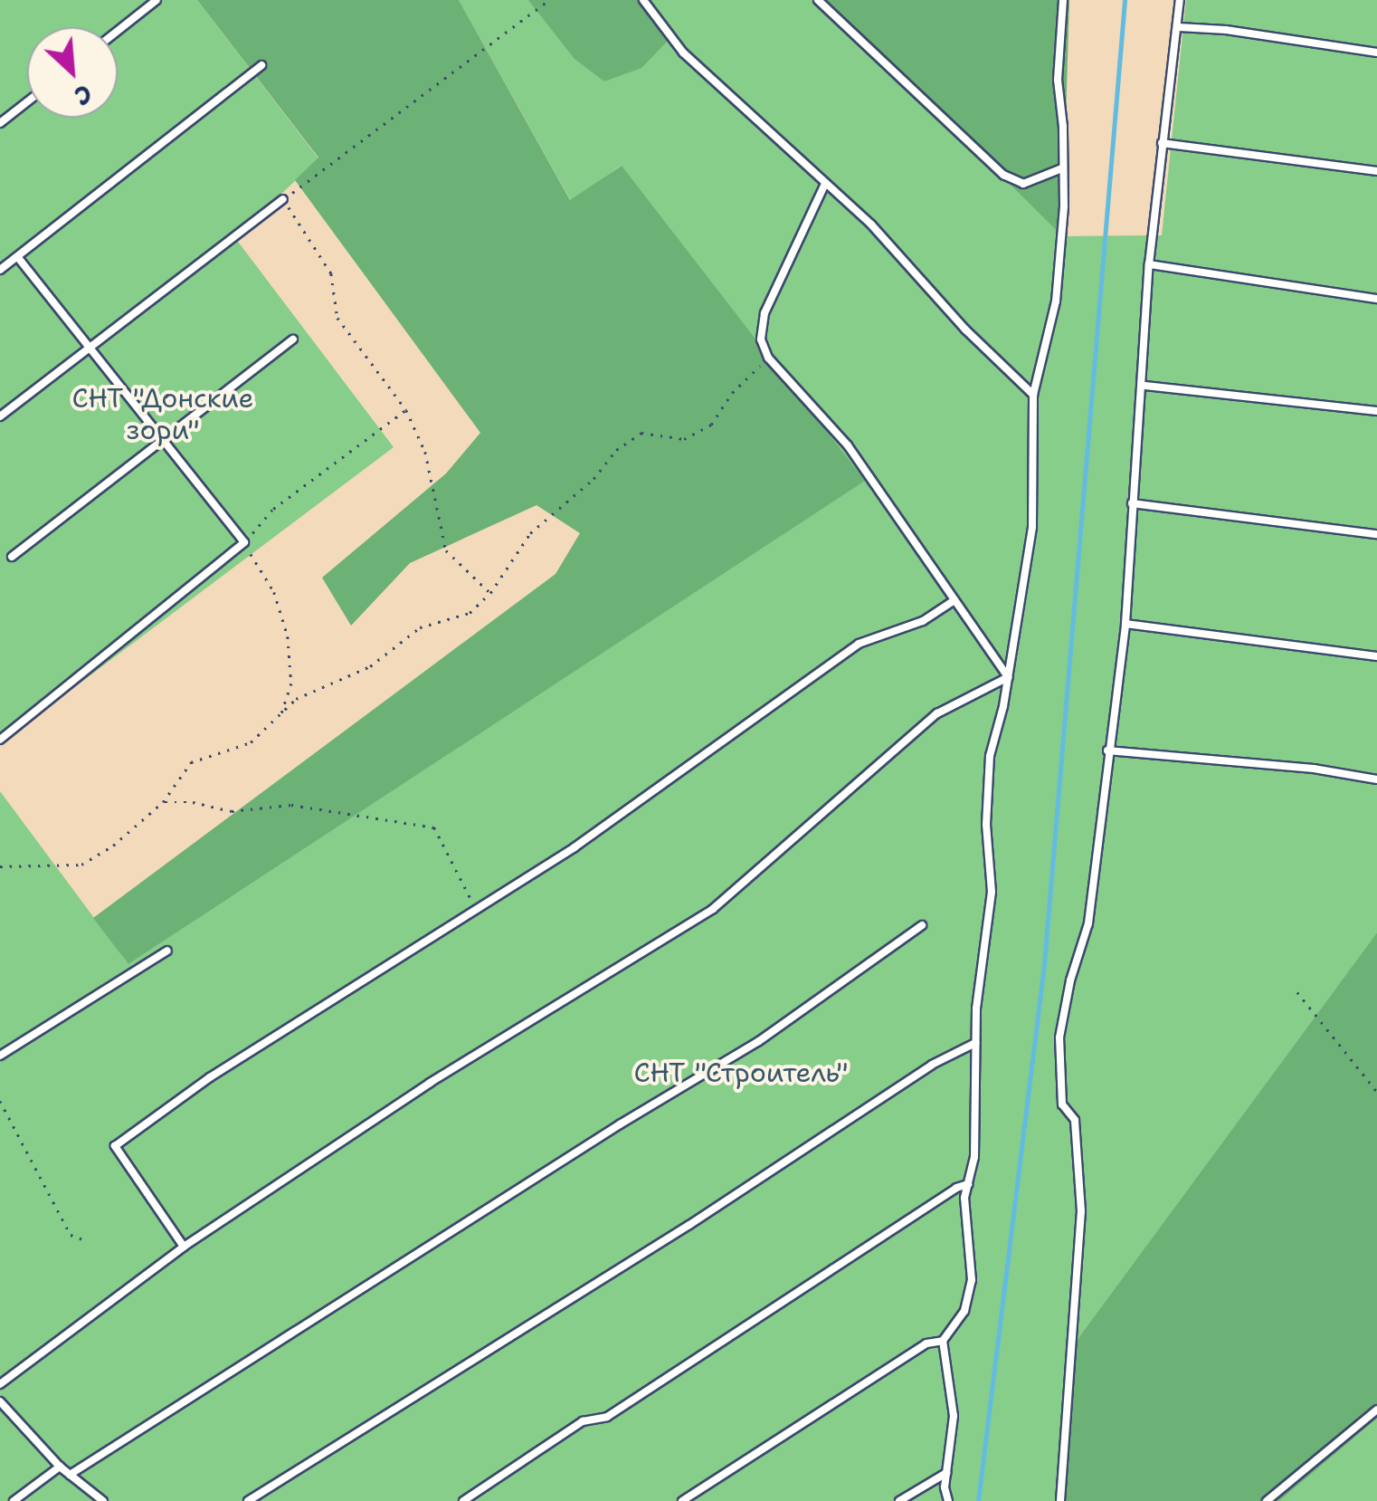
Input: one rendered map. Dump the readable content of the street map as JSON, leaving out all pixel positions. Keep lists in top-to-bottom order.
{
  "parks": ["СНТ \"Донские зори\"", "СНТ \"Строитель\""],
  "north": "bottom right"
}
